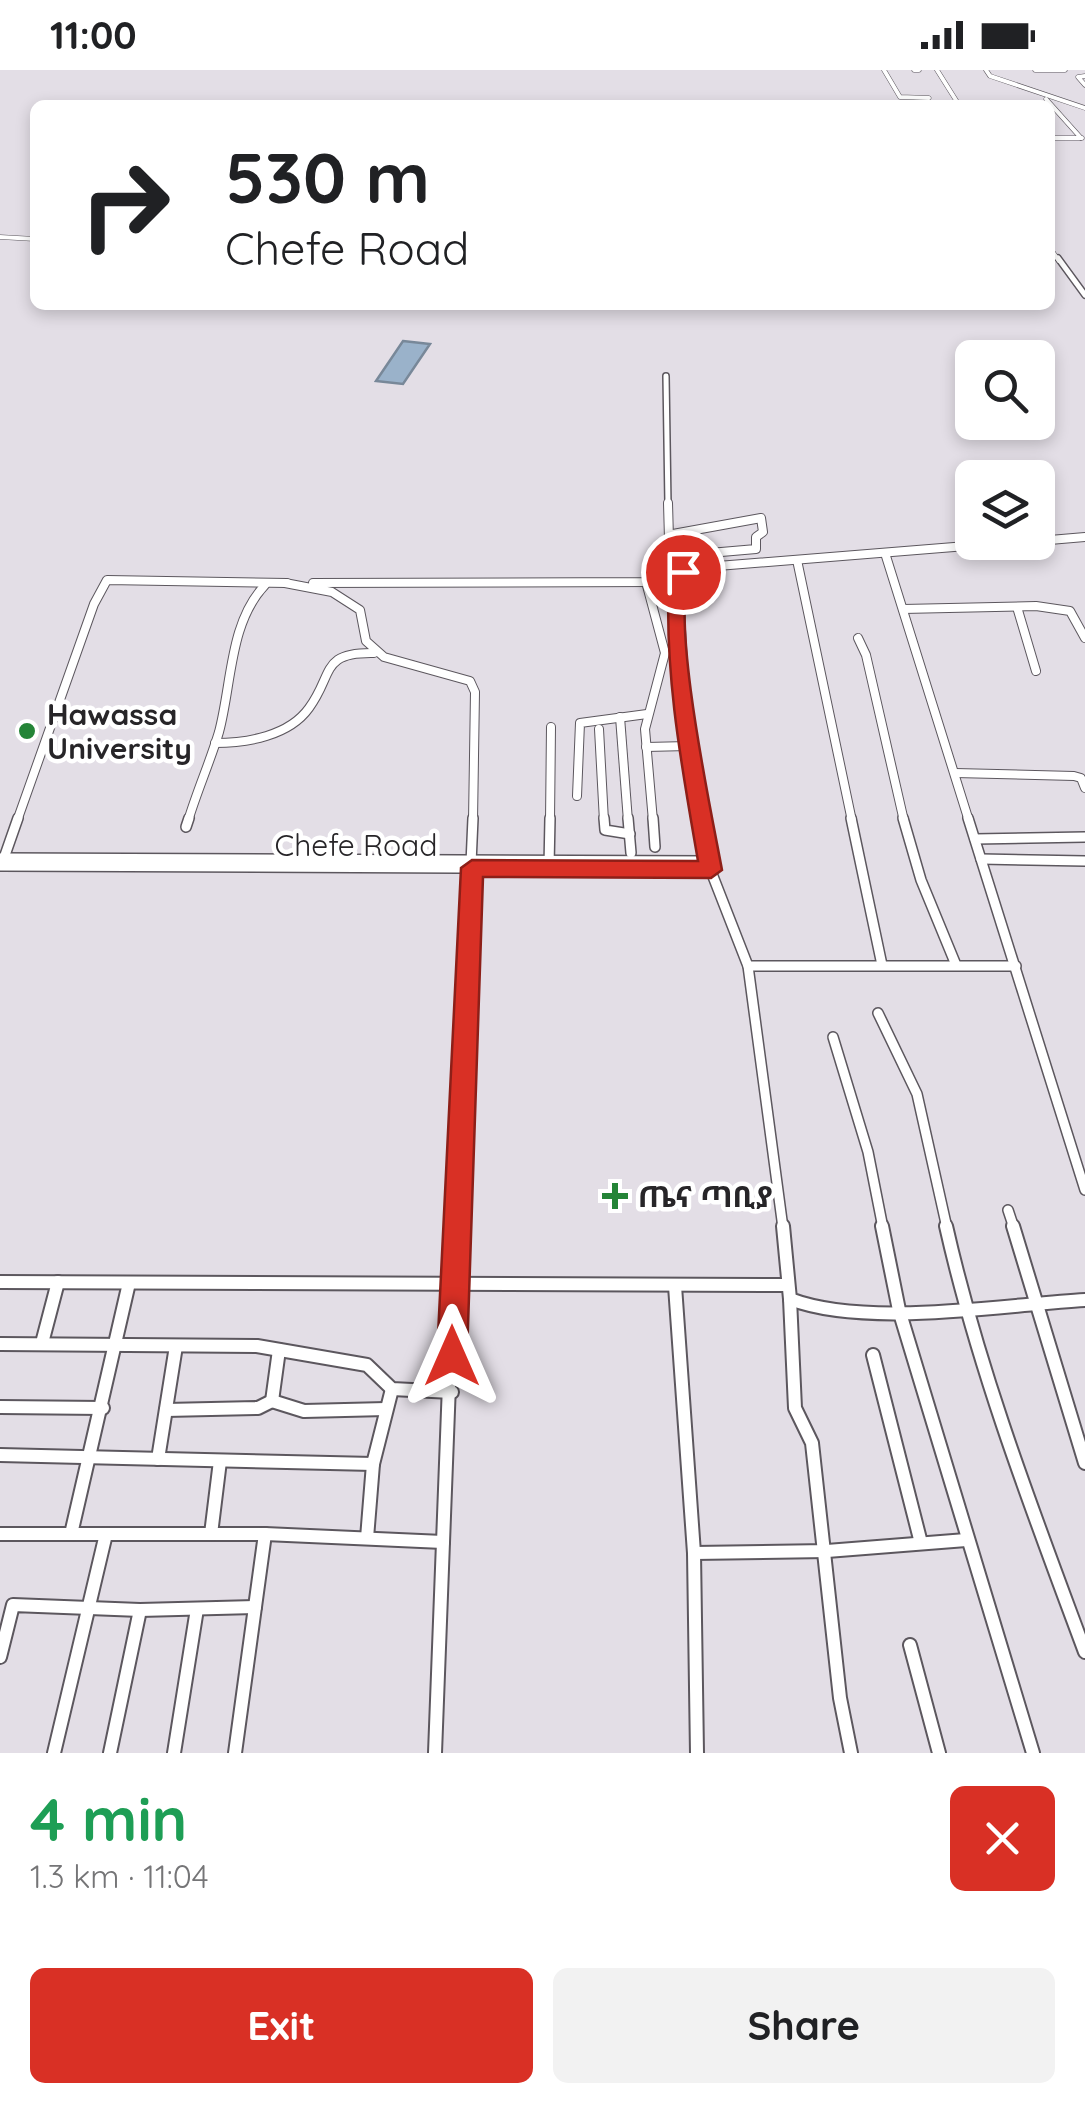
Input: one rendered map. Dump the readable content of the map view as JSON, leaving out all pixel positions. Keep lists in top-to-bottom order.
{
  "streets": {
    "street": ["Chefe Road"]
  },
  "places": {
    "other": ["Hawassa University"],
    "health": ["ጤና ጣቢያ"]
  },
  "page": {
    "status": "11:00",
    "turn": ["530 m", "Chefe Road"],
    "heading": ["4 min", "1.3 km · 11:04"],
    "buttons": ["Exit", "Share"]
  }
}
